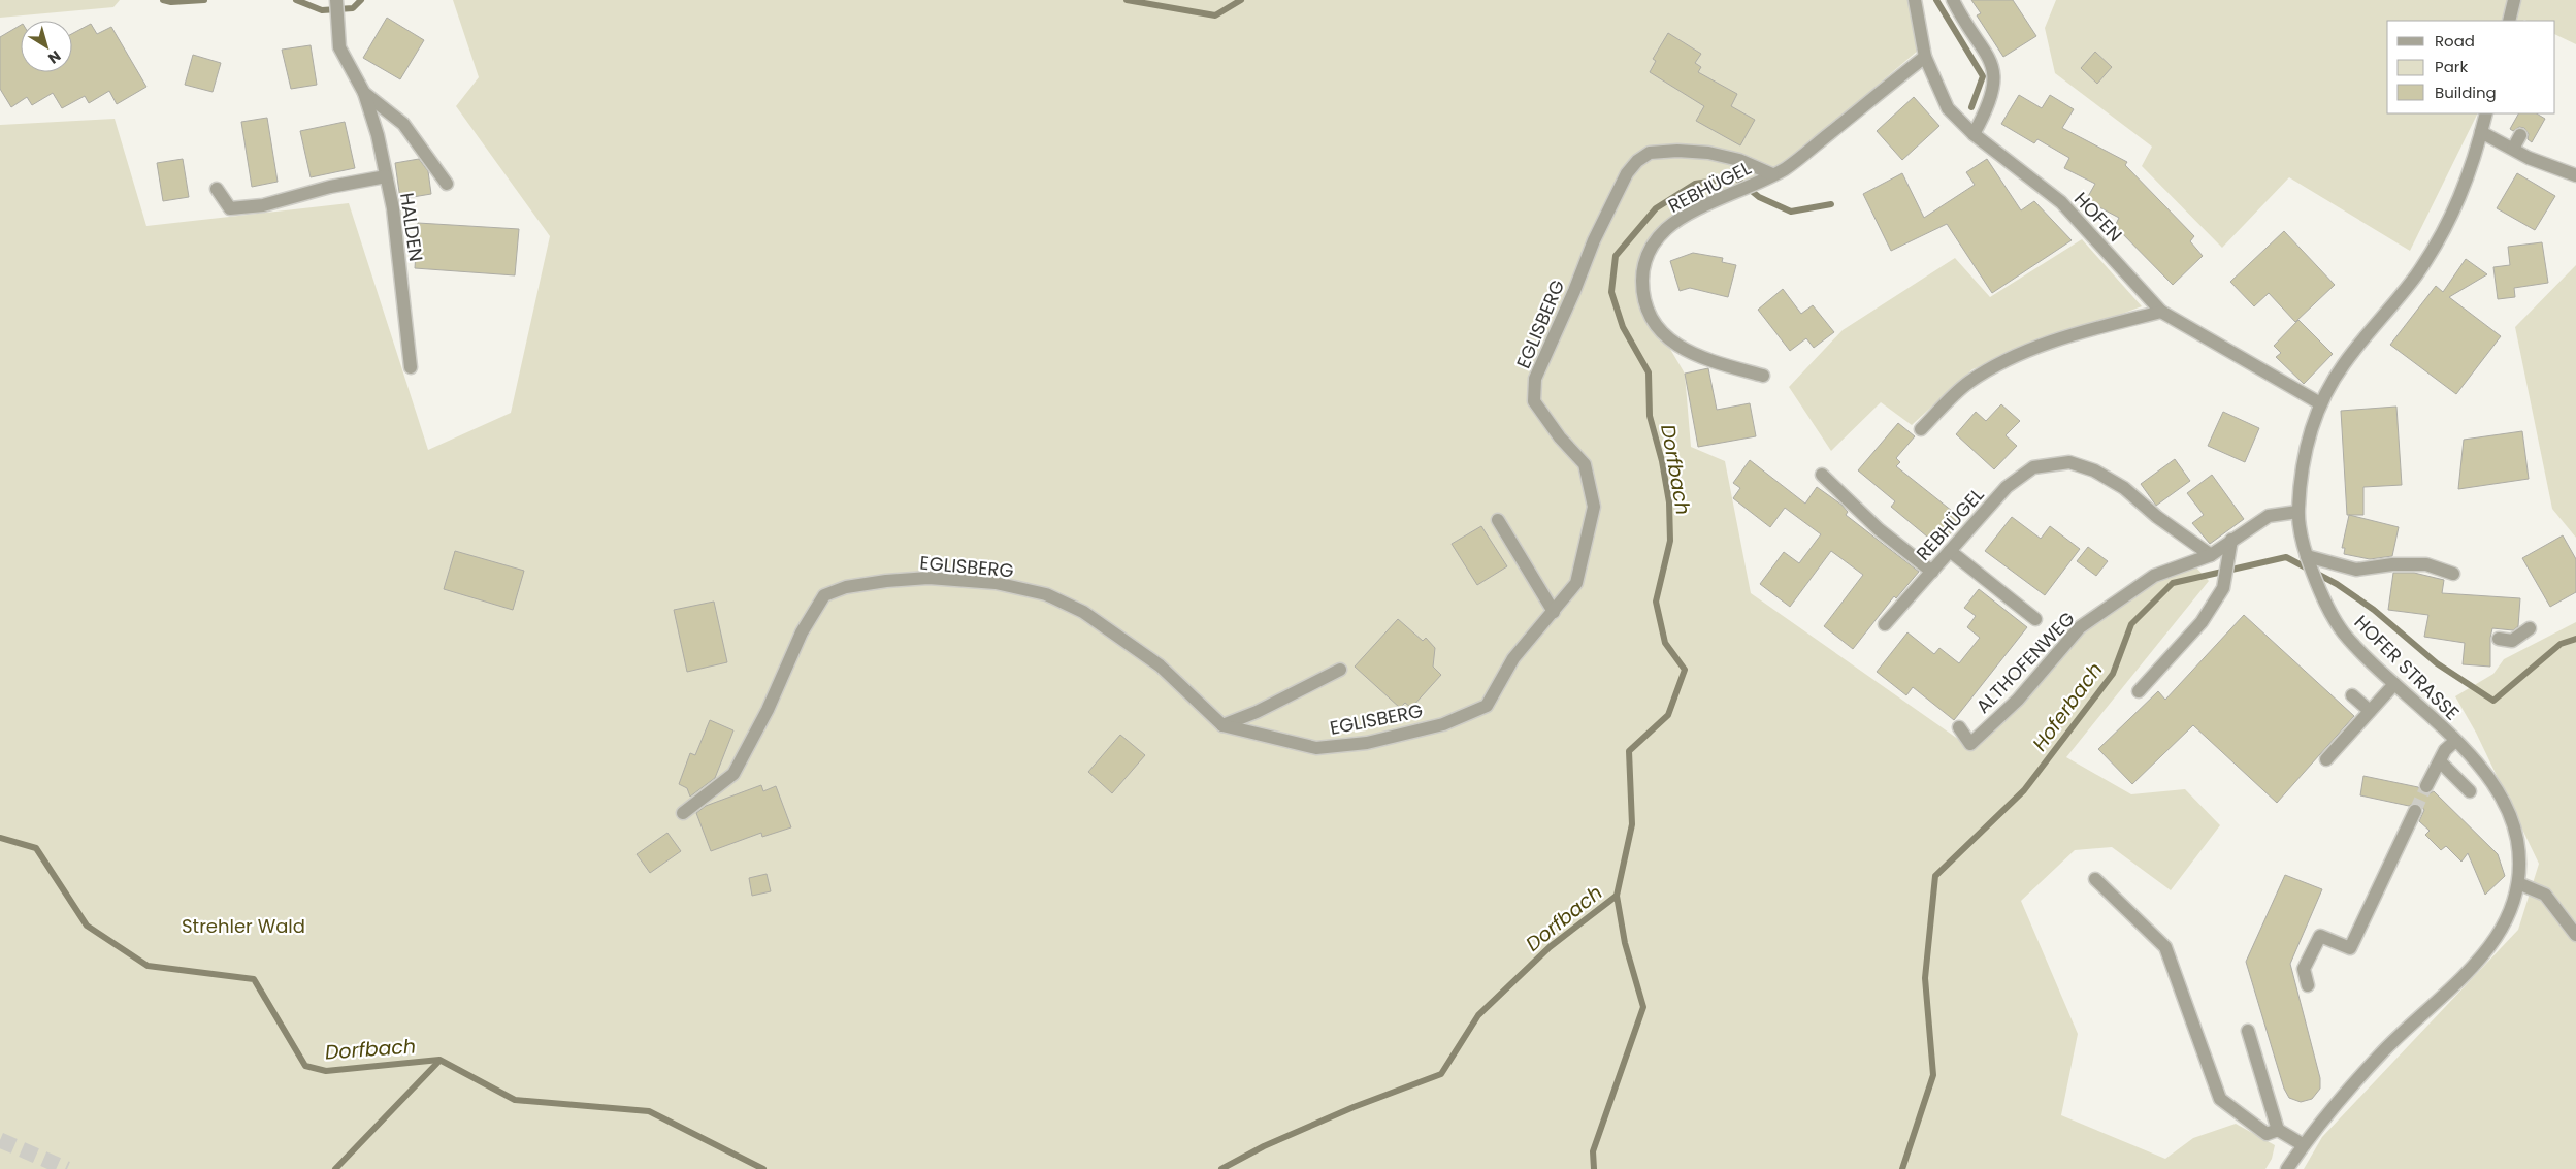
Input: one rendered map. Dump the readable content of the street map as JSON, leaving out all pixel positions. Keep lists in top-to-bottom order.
{
  "streets": {
    "street": [
      "REBHÜGEL",
      "HOFEN",
      "HALDEN",
      "EGLISBERG",
      "ALTHOFENWEG",
      "HOFER STRASSE"
    ]
  },
  "crossings": [
    ["REBHÜGEL", "HOFEN"],
    ["REBHÜGEL", "EGLISBERG"],
    ["REBHÜGEL", "ALTHOFENWEG"],
    ["HOFEN", "HOFER STRASSE"],
    ["ALTHOFENWEG", "HOFER STRASSE"]
  ],
  "water": ["Dorfbach", "Hoferbach"],
  "parks": ["Strehler Wald"],
  "legend": ["Road", "Park", "Building"],
  "north": "bottom right"
}
